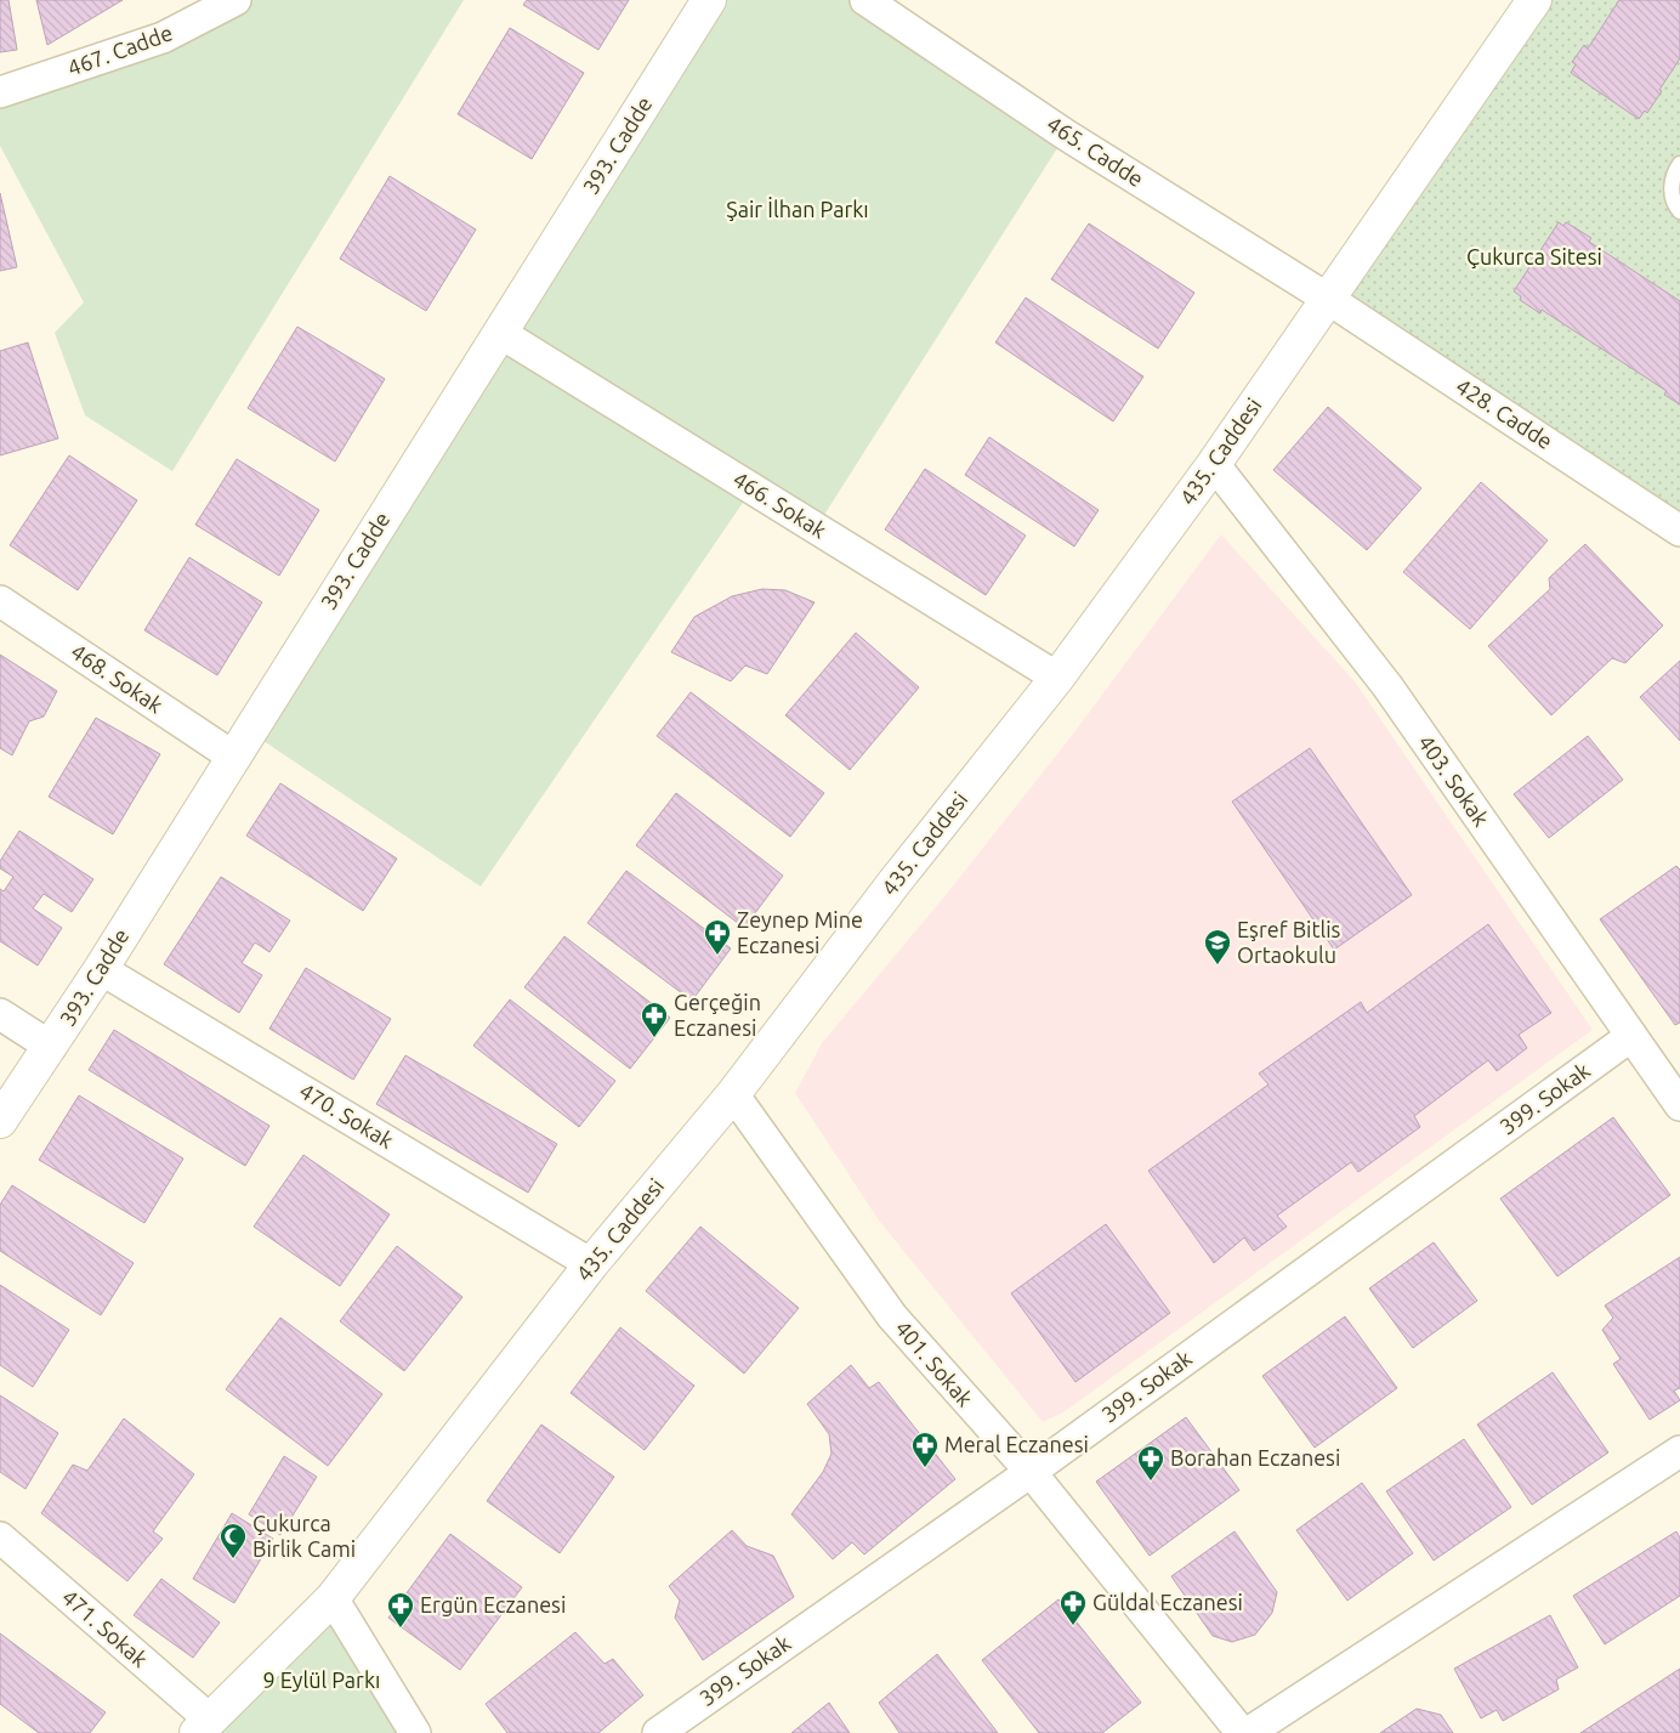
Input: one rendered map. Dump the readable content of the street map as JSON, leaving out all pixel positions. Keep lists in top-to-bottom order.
{
  "streets": {
    "street": [
      "467. Cadde",
      "393. Cadde",
      "465. Cadde",
      "428. Cadde",
      "435. Caddesi",
      "466. Sokak",
      "468. Sokak",
      "403. Sokak",
      "399. Sokak",
      "470. Sokak",
      "401. Sokak",
      "471. Sokak"
    ]
  },
  "crossings": [
    ["393. Cadde", "466. Sokak"],
    ["393. Cadde", "468. Sokak"],
    ["393. Cadde", "470. Sokak"],
    ["465. Cadde", "428. Cadde"],
    ["465. Cadde", "435. Caddesi"],
    ["428. Cadde", "435. Caddesi"],
    ["435. Caddesi", "466. Sokak"],
    ["435. Caddesi", "403. Sokak"],
    ["435. Caddesi", "470. Sokak"],
    ["435. Caddesi", "401. Sokak"],
    ["435. Caddesi", "471. Sokak"],
    ["403. Sokak", "399. Sokak"],
    ["399. Sokak", "401. Sokak"]
  ],
  "parks": ["Şair İlhan Parkı", "Çukurca Sitesi", "9 Eylül Parkı"],
  "places": {
    "pharmacy": [
      "Zeynep Mine Eczanesi",
      "Gerçeğin Eczanesi",
      "Meral Eczanesi",
      "Borahan Eczanesi",
      "Güldal Eczanesi",
      "Ergün Eczanesi"
    ],
    "school or university": ["Eşref Bitlis Ortaokulu"],
    "mosque": ["Çukurca Birlik Cami"]
  }
}
